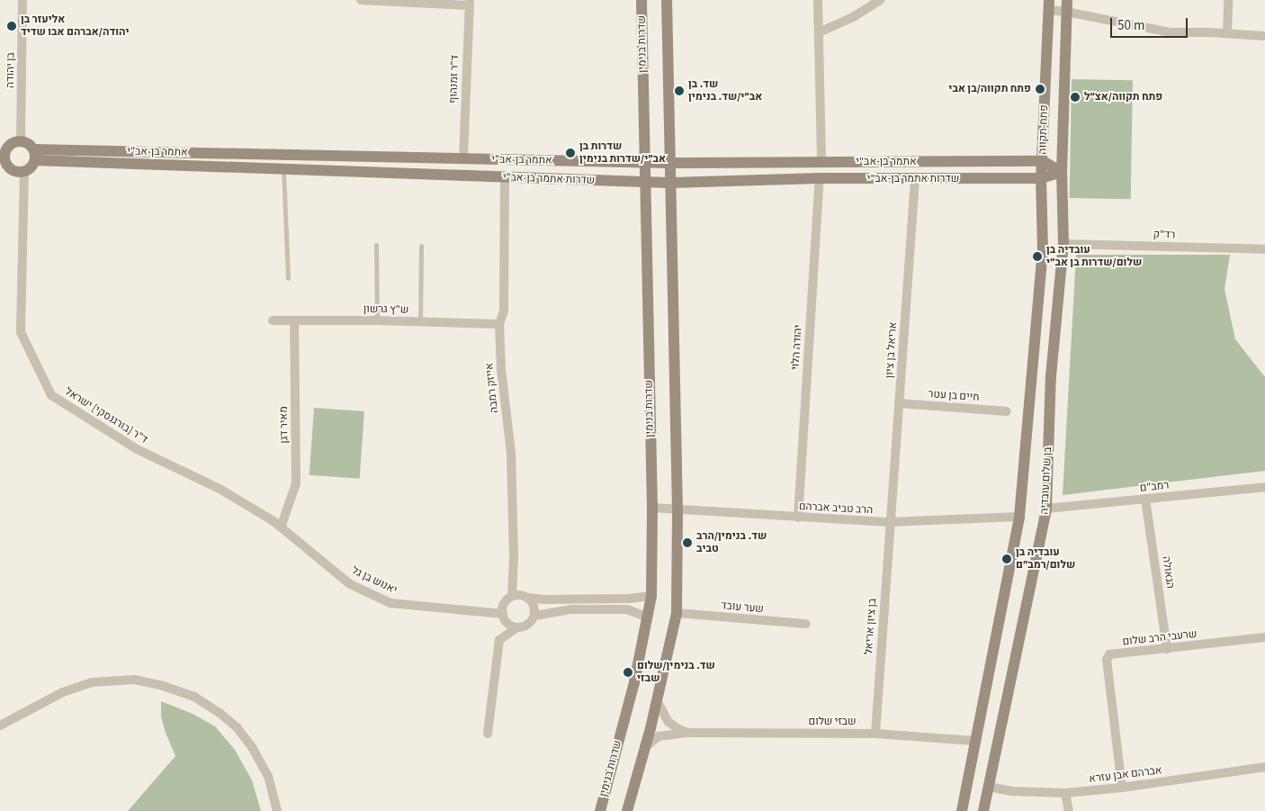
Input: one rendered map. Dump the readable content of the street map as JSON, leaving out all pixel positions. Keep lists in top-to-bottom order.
{
  "streets": {
    "main road": [
      "שדרות בנימין",
      "פתח-תקווה",
      "אתמר בן-אב\"י",
      "שדרות אתמר בן-אב\"י",
      "בן שלום עובדיה"
    ],
    "street": [
      "בן יהודה",
      "ד\"ר זמנהוף",
      "רד\"ק",
      "ש\"ץ גרשון",
      "יהודה הלוי",
      "אריאל בן ציון",
      "אייזק רמבה",
      "חיים בן עטר",
      "ד\"ר [בורגנסקי] ישראל",
      "מאיר דגן",
      "רמב\"ם",
      "הרב טביב אברהם",
      "הגאולה",
      "יאנוש בן גל",
      "שער עובד",
      "בן ציון אריאל",
      "שרעבי הרב שלום",
      "שבזי שלום",
      "אברהם אבן עזרא"
    ]
  },
  "crossings": [
    ["שדרות בנימין", "אתמר בן-אב\"י"],
    ["שדרות בנימין", "שדרות אתמר בן-אב\"י"],
    ["שדרות בנימין", "הרב טביב אברהם"],
    ["בן יהודה", "אתמר בן-אב\"י"],
    ["בן יהודה", "שדרות אתמר בן-אב\"י"],
    ["בן יהודה", "ד\"ר [בורגנסקי] ישראל"],
    ["ד\"ר זמנהוף", "אתמר בן-אב\"י"],
    ["פתח-תקווה", "אתמר בן-אב\"י"],
    ["פתח-תקווה", "שדרות אתמר בן-אב\"י"],
    ["פתח-תקווה", "בן שלום עובדיה"],
    ["אתמר בן-אב\"י", "שדרות אתמר בן-אב\"י"],
    ["אתמר בן-אב\"י", "ד\"ר [בורגנסקי] ישראל"],
    ["אתמר בן-אב\"י", "בן שלום עובדיה"],
    ["שדרות אתמר בן-אב\"י", "יהודה הלוי"],
    ["שדרות אתמר בן-אב\"י", "אריאל בן ציון"],
    ["שדרות אתמר בן-אב\"י", "אייזק רמבה"],
    ["שדרות אתמר בן-אב\"י", "ד\"ר [בורגנסקי] ישראל"],
    ["שדרות אתמר בן-אב\"י", "בן שלום עובדיה"],
    ["רד\"ק", "בן שלום עובדיה"],
    ["ש\"ץ גרשון", "אייזק רמבה"],
    ["ש\"ץ גרשון", "מאיר דגן"],
    ["יהודה הלוי", "הרב טביב אברהם"],
    ["אריאל בן ציון", "חיים בן עטר"],
    ["אריאל בן ציון", "הרב טביב אברהם"],
    ["אריאל בן ציון", "בן ציון אריאל"],
    ["אייזק רמבה", "יאנוש בן גל"],
    ["ד\"ר [בורגנסקי] ישראל", "מאיר דגן"],
    ["ד\"ר [בורגנסקי] ישראל", "יאנוש בן גל"],
    ["מאיר דגן", "יאנוש בן גל"],
    ["בן שלום עובדיה", "רמב\"ם"],
    ["בן שלום עובדיה", "אברהם אבן עזרא"],
    ["רמב\"ם", "הגאולה"],
    ["הרב טביב אברהם", "בן ציון אריאל"],
    ["הגאולה", "שרעבי הרב שלום"],
    ["בן ציון אריאל", "שבזי שלום"],
    ["שרעבי הרב שלום", "אברהם אבן עזרא"]
  ],
  "places": [
    "אליעזר בן יהודה/אברהם אבו שדיד",
    "פתח תקווה/בן אבי",
    "שד. בן אב״י/שד. בנימין",
    "פתח תקווה/אצ״ל",
    "שדרות בן אב״י/שדרות בנימין",
    "עובדיה בן שלום/שדרות בן אב״י",
    "שד. בנימין/הרב טביב",
    "עובדיה בן שלום/רמב״ם",
    "שד. בנימין/שלום שבזי"
  ],
  "scale_bar": "50 m"
}
